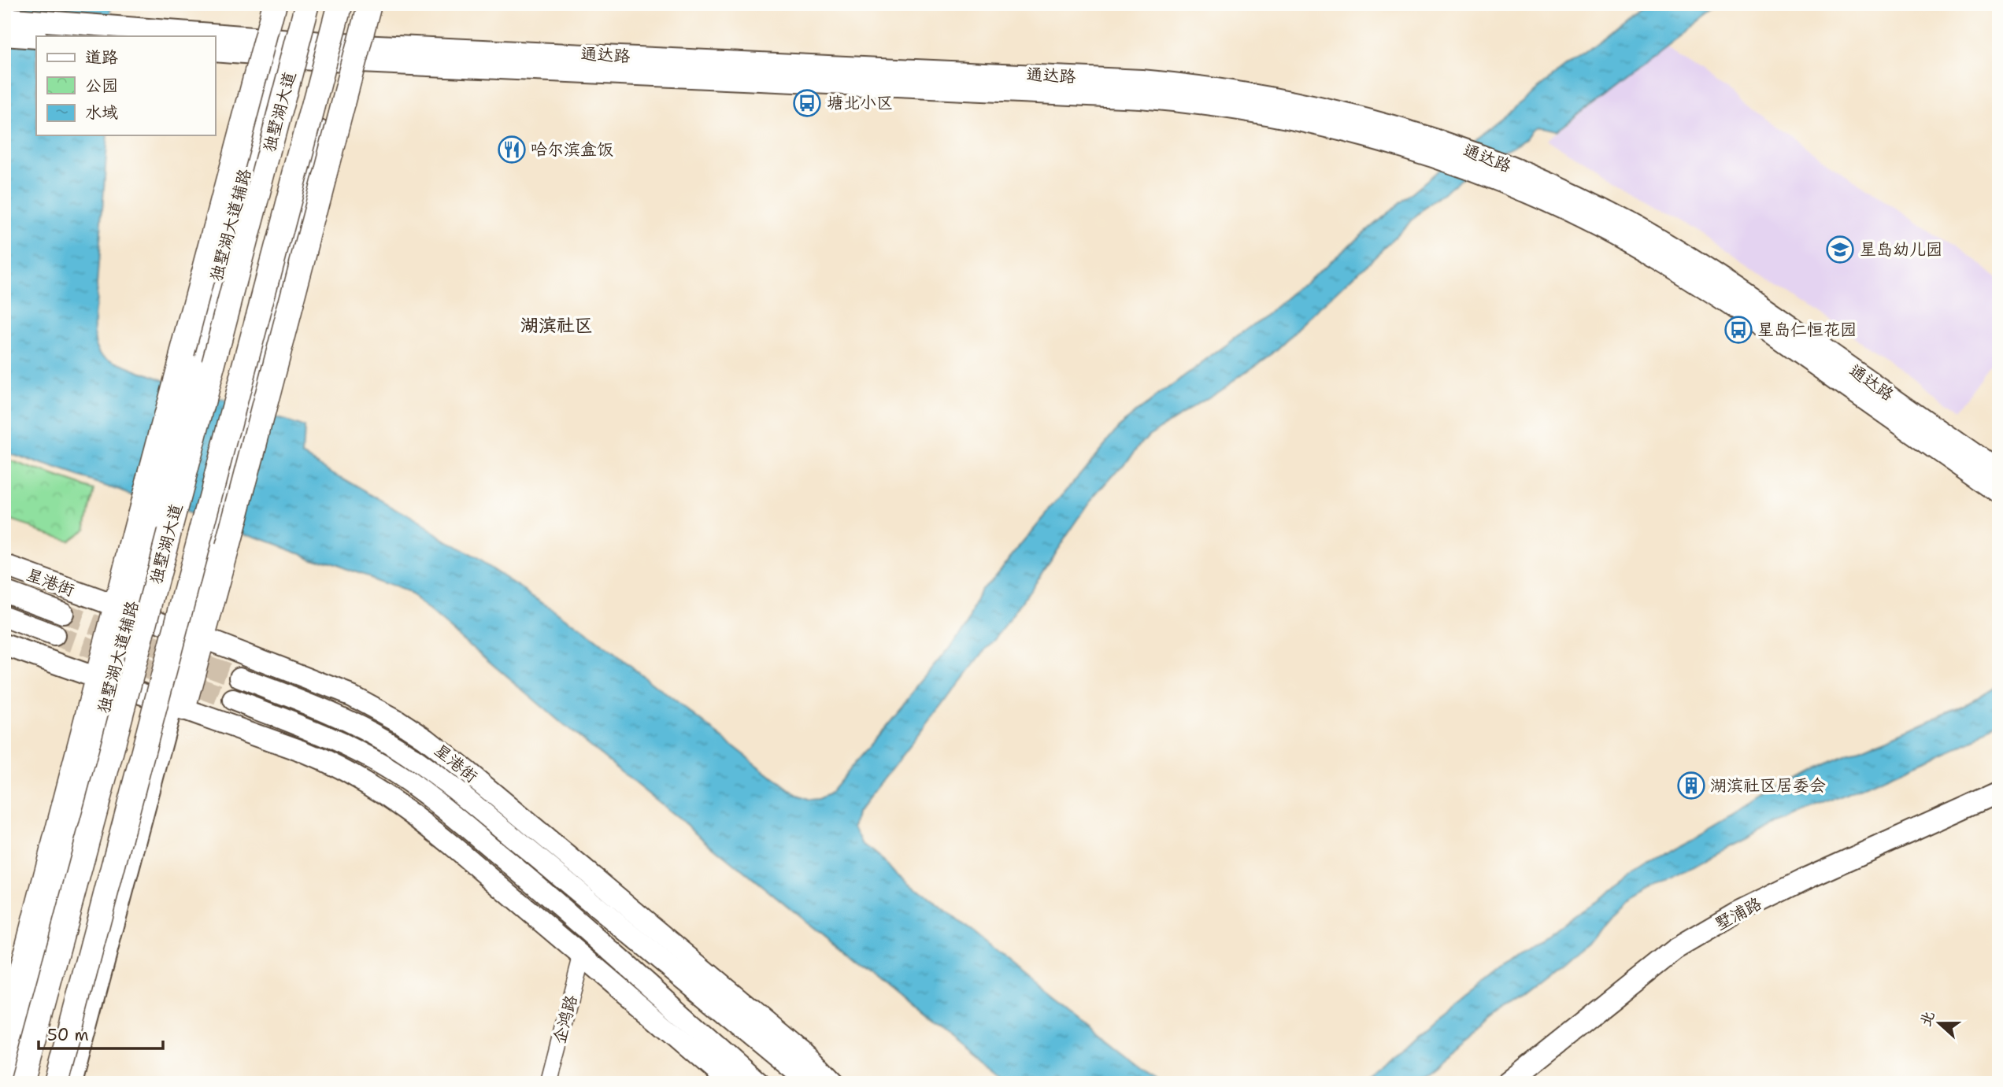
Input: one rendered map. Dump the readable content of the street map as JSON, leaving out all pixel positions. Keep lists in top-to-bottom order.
{
  "streets": {
    "highway": ["独墅湖大道"],
    "main road": [
      "通达路",
      "独墅湖大道辅路",
      "星港街",
      "墅浦路"
    ],
    "street": ["企鸿路"]
  },
  "crossings": [
    ["通达路", "独墅湖大道辅路"]
  ],
  "districts": ["湖滨社区"],
  "places": {
    "bus stop": ["塘北小区", "星岛仁恒花园"],
    "restaurant": ["哈尔滨盒饭"],
    "school or university": ["星岛幼儿园"],
    "building": ["湖滨社区居委会"]
  },
  "legend": ["道路", "公园", "水域"],
  "scale_bar": "50 m",
  "north": "left"
}
